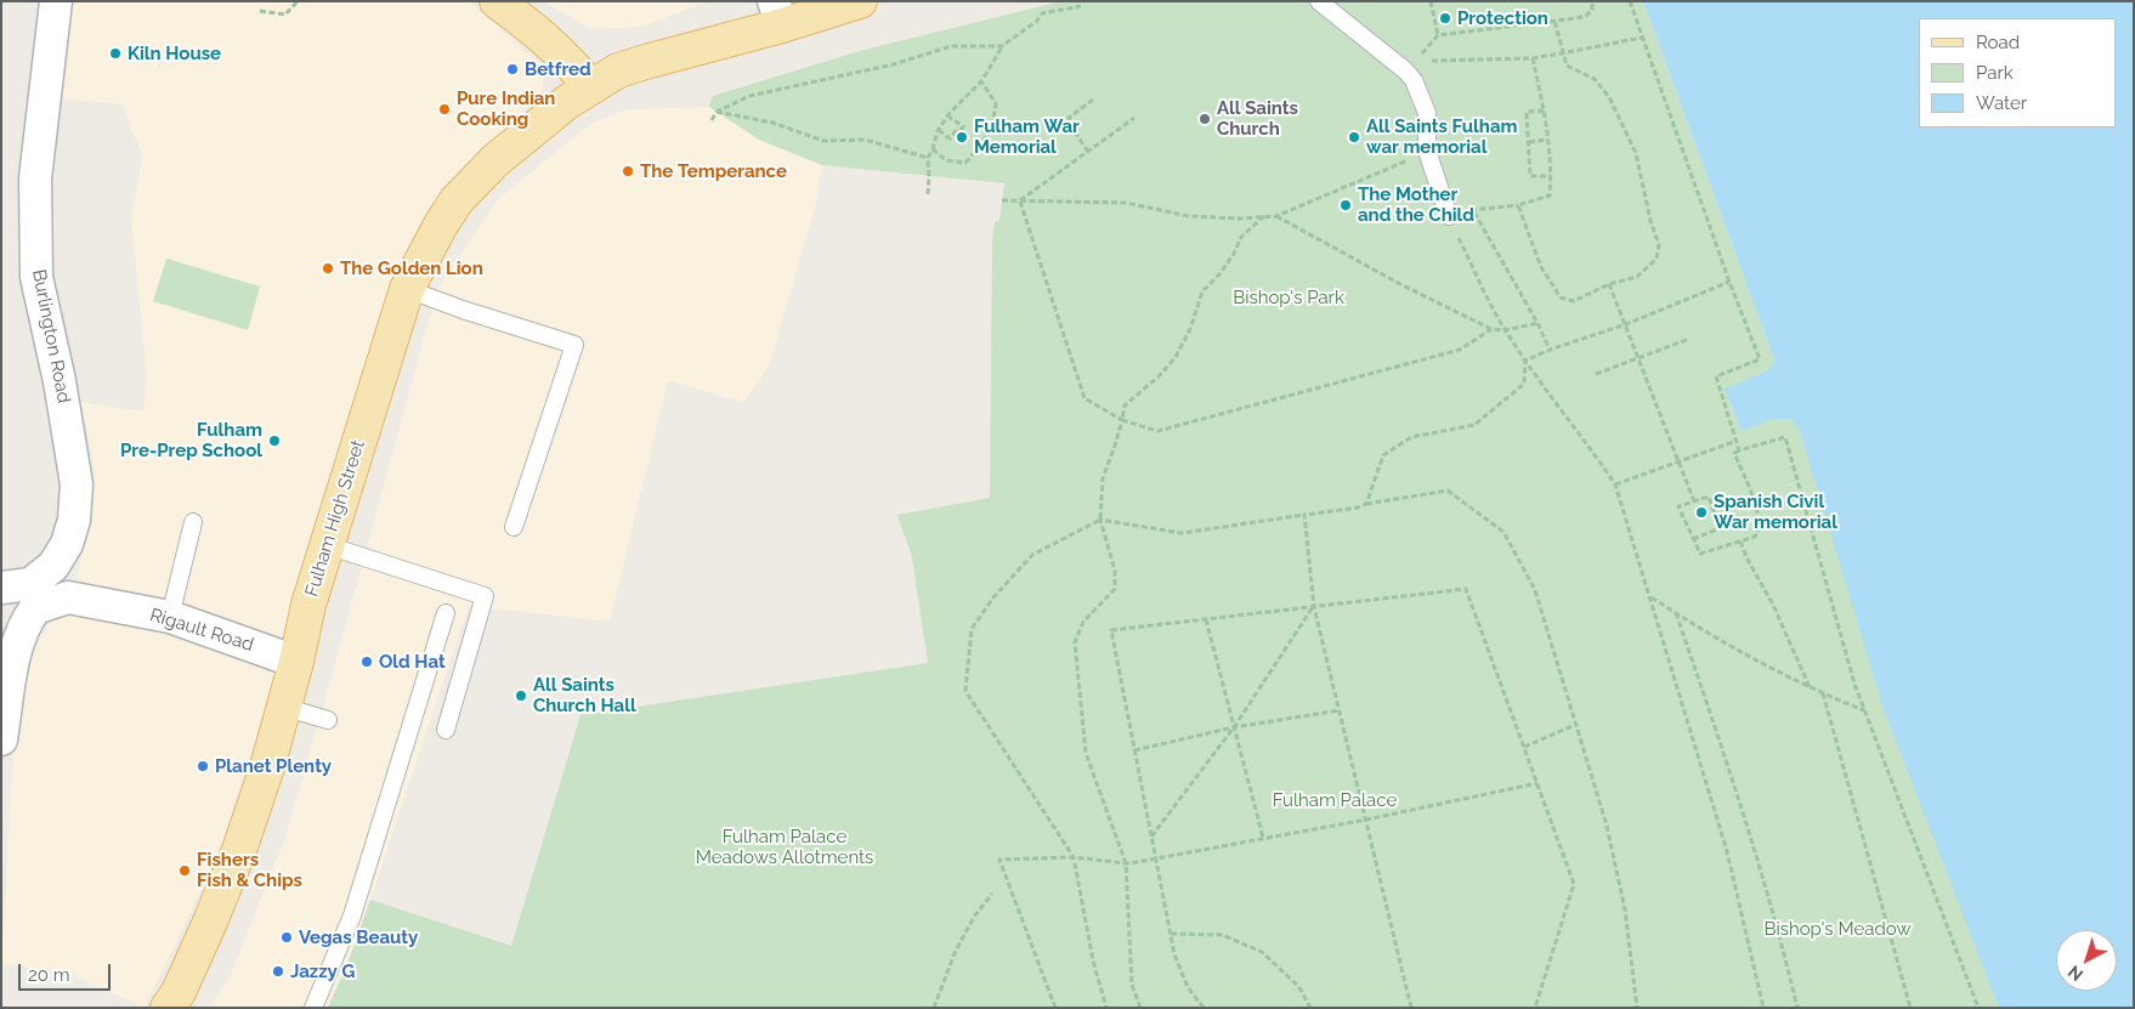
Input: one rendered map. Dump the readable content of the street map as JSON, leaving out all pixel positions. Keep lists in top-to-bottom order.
{
  "streets": {
    "main road": ["Fulham High Street"],
    "street": ["Burlington Road", "Rigault Road"]
  },
  "crossings": [
    ["Burlington Road", "Rigault Road"],
    ["Fulham High Street", "Rigault Road"]
  ],
  "parks": [
    "Bishop's Park",
    "Fulham Palace",
    "Fulham Palace Meadows Allotments",
    "Bishop's Meadow"
  ],
  "places": [
    "Protection",
    "Kiln House",
    "Betfred",
    "Pure Indian Cooking",
    "All Saints Church",
    "Fulham War Memorial",
    "All Saints Fulham war memorial",
    "The Temperance",
    "The Mother and the Child",
    "The Golden Lion",
    "Fulham Pre-Prep School",
    "Spanish Civil War memorial",
    "Old Hat",
    "All Saints Church Hall",
    "Planet Plenty",
    "Fishers Fish & Chips",
    "Vegas Beauty",
    "Jazzy G"
  ],
  "legend": ["Road", "Park", "Water"],
  "scale_bar": "20 m",
  "north": "bottom left"
}
